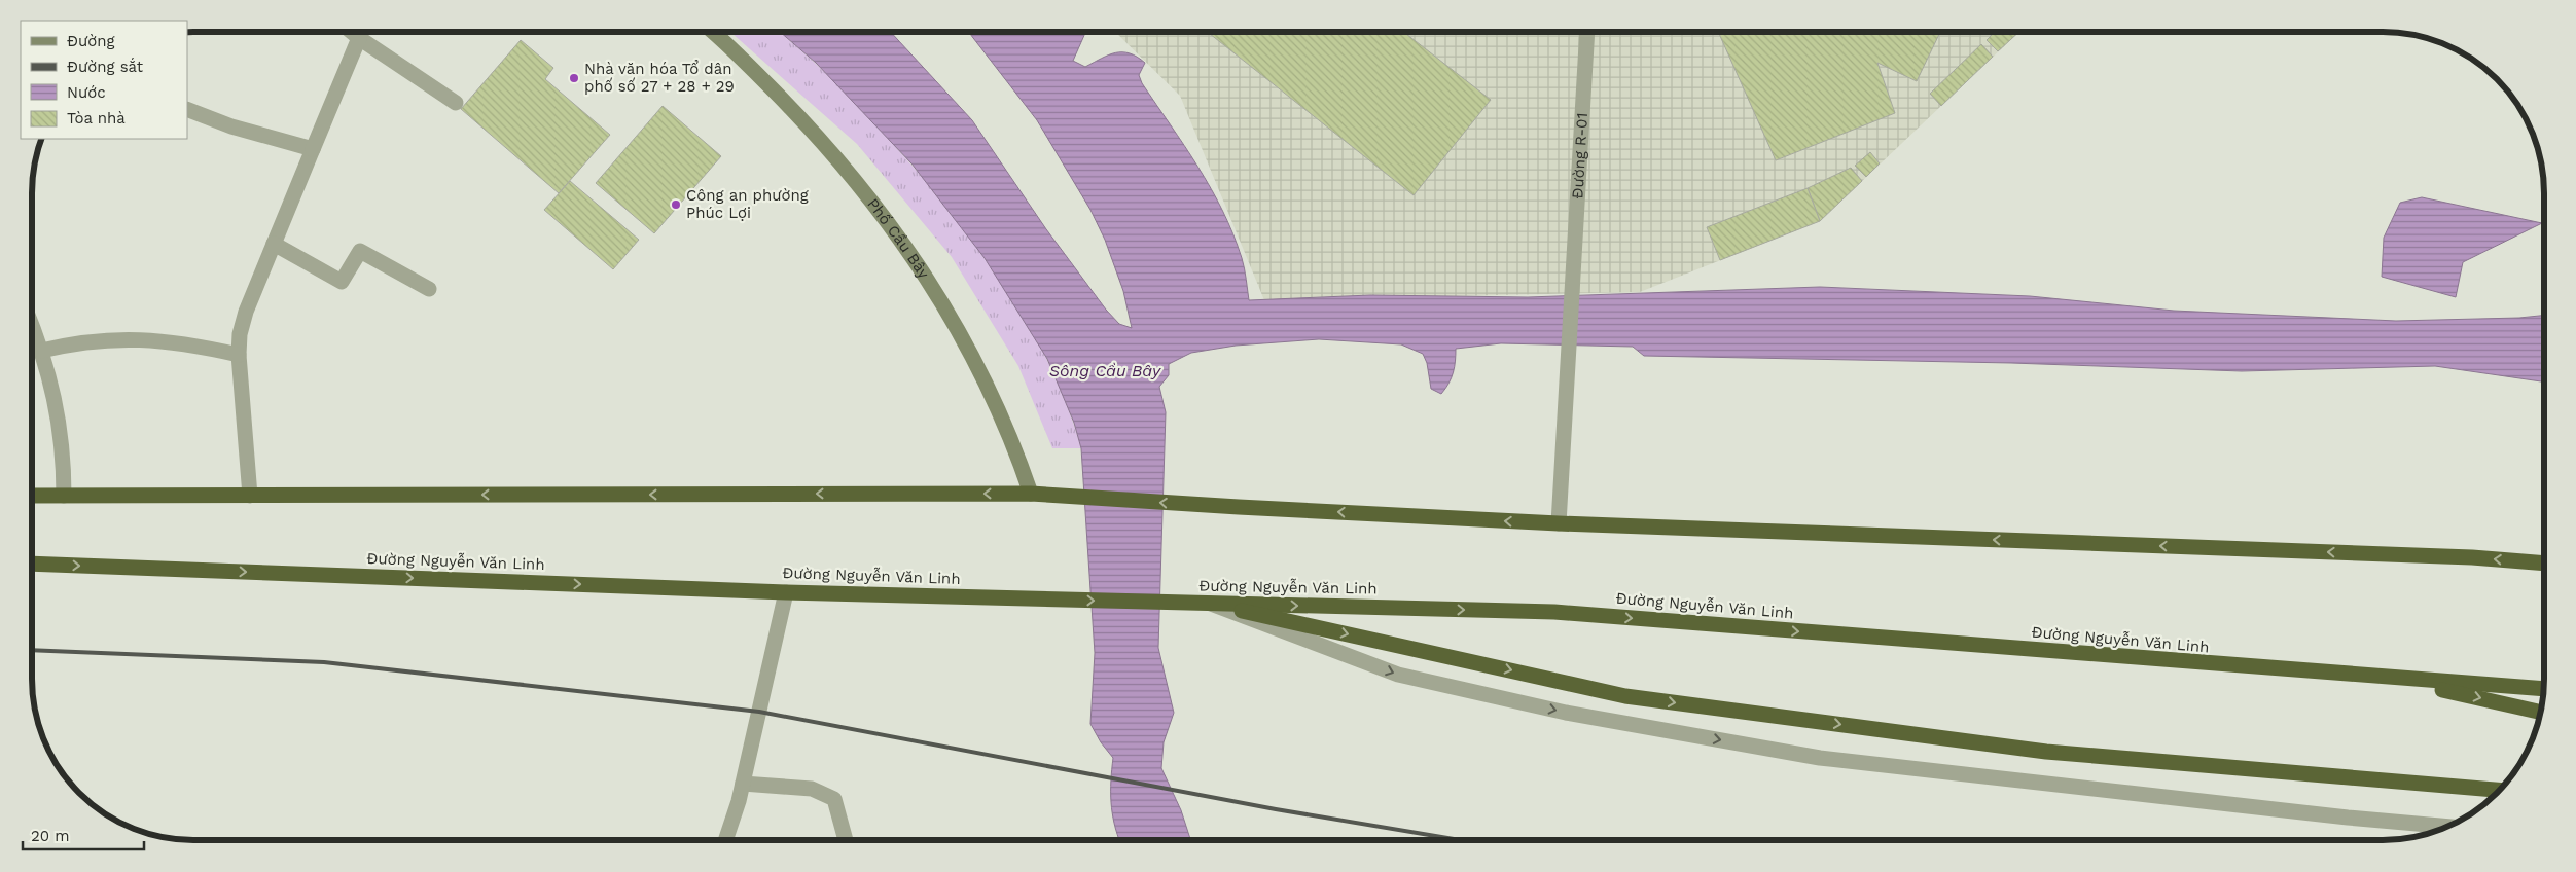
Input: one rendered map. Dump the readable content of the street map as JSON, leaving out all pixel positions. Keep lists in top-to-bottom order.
{
  "streets": {
    "highway": ["Đường Nguyễn Văn Linh"],
    "street": ["Đường R-01", "Phố Cầu Bây"]
  },
  "water": ["Sông Cầu Bây"],
  "places": ["Nhà văn hóa Tổ dân phố số 27 + 28 + 29", "Công an phường Phúc Lợi"],
  "legend": [
    "Đường",
    "Đường sắt",
    "Nước",
    "Tòa nhà"
  ],
  "scale_bar": "20 m"
}
